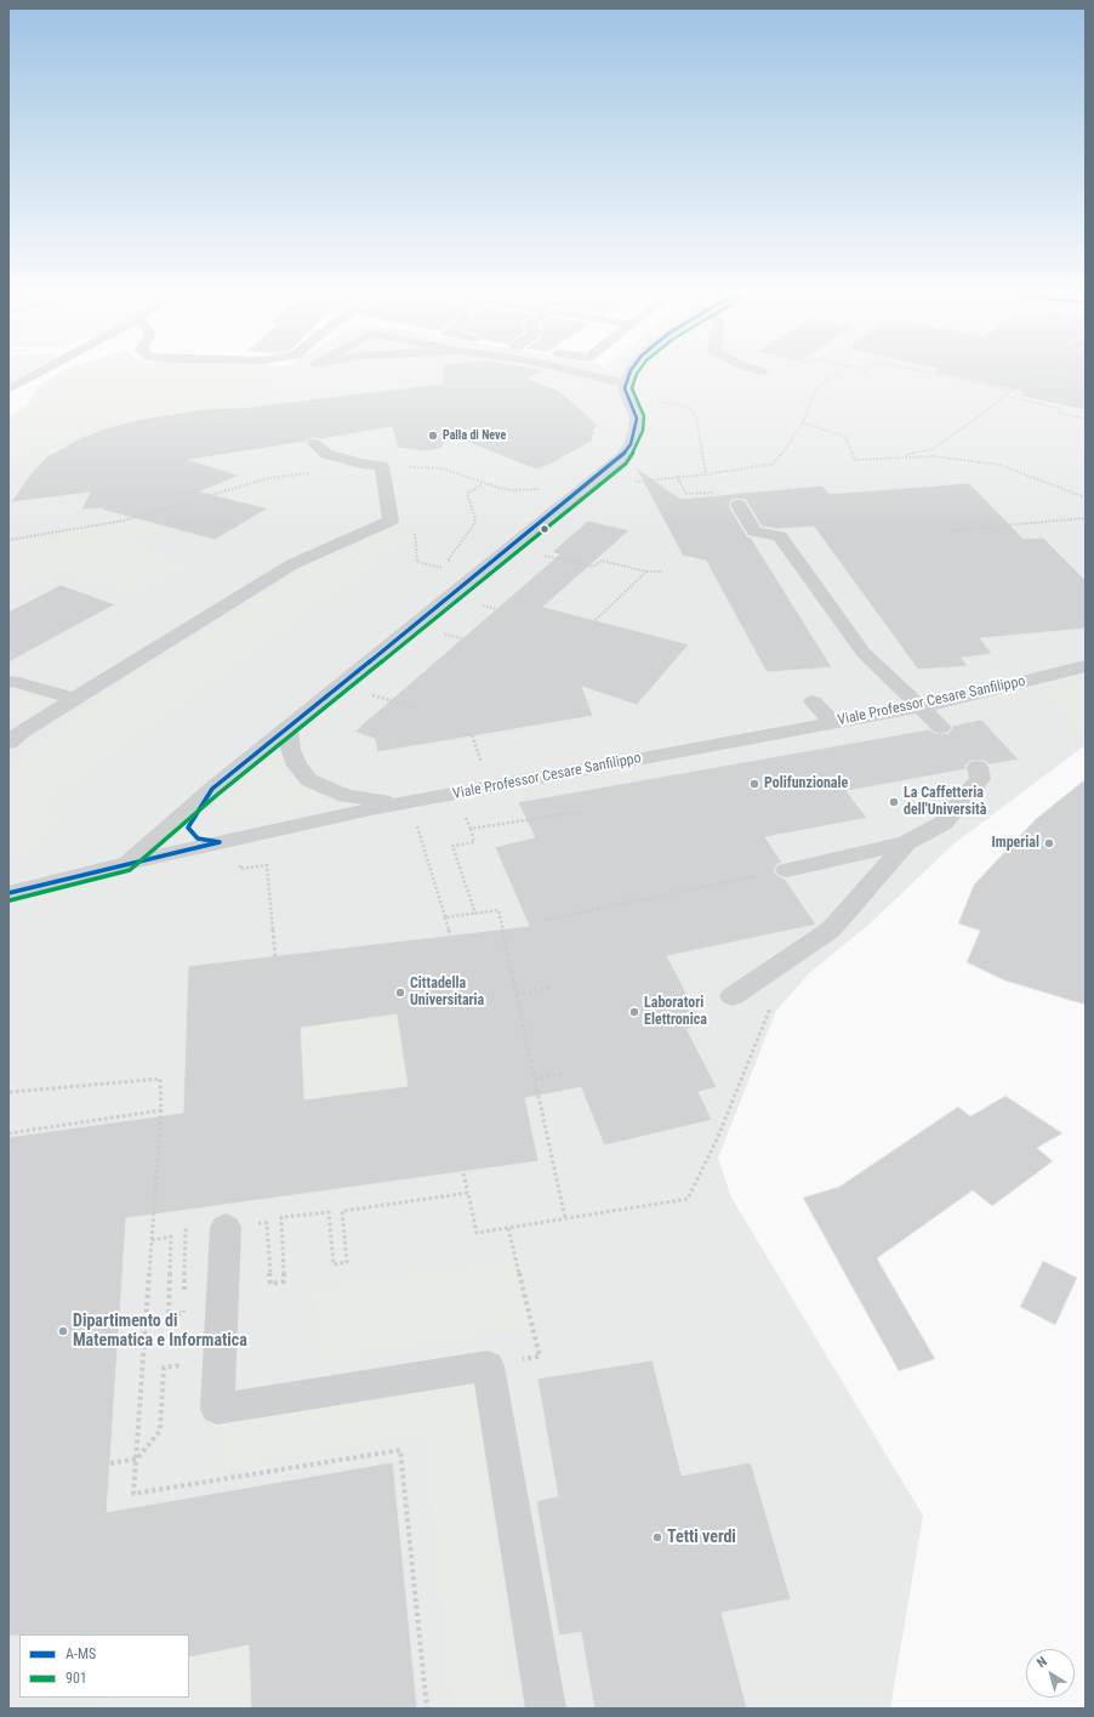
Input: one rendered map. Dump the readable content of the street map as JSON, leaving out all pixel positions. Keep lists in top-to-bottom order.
{
  "streets": {
    "lane": ["Viale Professor Cesare Sanfilippo"]
  },
  "places": [
    "Palla di Neve",
    "Polifunzionale",
    "La Caffetteria dell'Università",
    "Imperial",
    "Cittadella Universitaria",
    "Laboratori Elettronica",
    "Dipartimento di Matematica e Informatica",
    "Tetti verdi"
  ],
  "lines": ["transit line A-MS", "transit line 901"],
  "legend": ["A-MS", "901"],
  "north": "top left"
}
